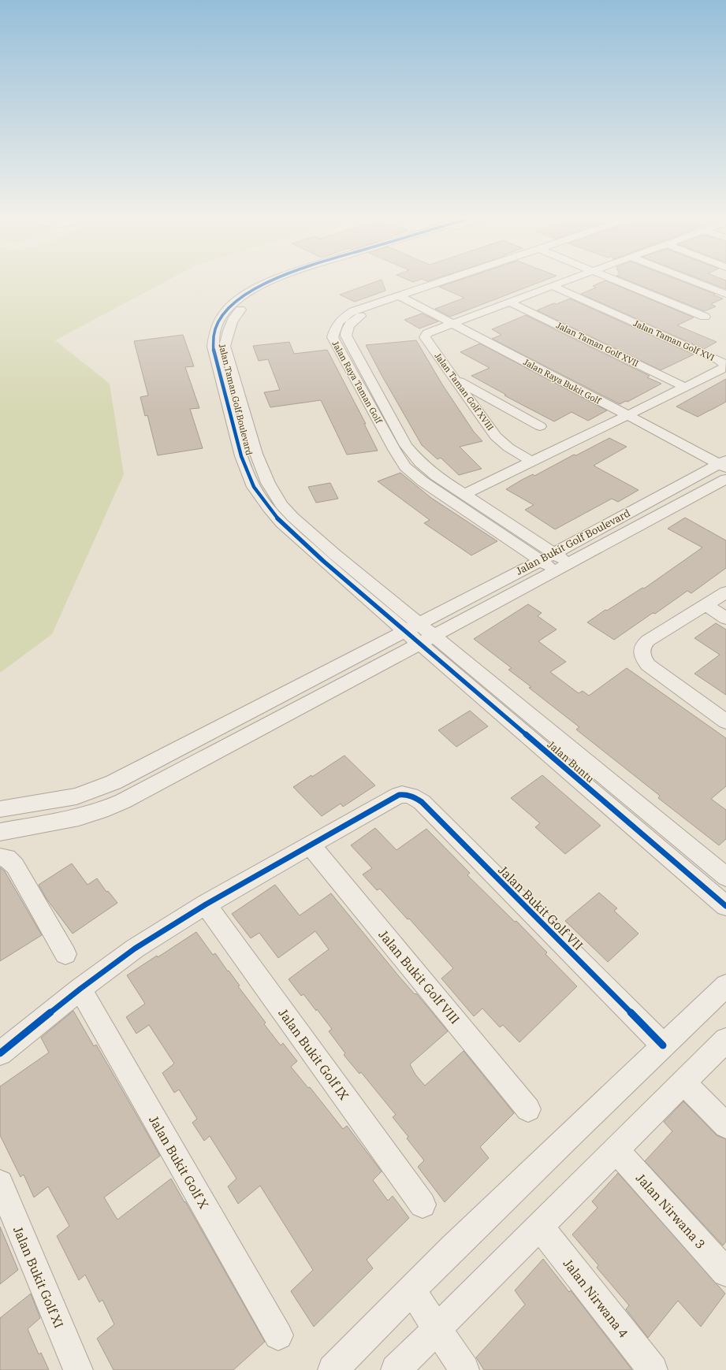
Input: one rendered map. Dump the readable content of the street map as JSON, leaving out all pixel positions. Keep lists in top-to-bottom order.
{
  "streets": {
    "street": [
      "Jalan Taman Golf XVI",
      "Jalan Taman Golf XVII",
      "Jalan Raya Bukit Golf",
      "Jalan Raya Taman Golf",
      "Jalan Taman Golf XVIII",
      "Jalan Taman Golf Boulevard",
      "Jalan Bukit Golf Boulevard",
      "Jalan Buntu",
      "Jalan Bukit Golf VII",
      "Jalan Bukit Golf VIII",
      "Jalan Bukit Golf IX",
      "Jalan Bukit Golf X",
      "Jalan Nirwana 3",
      "Jalan Bukit Golf XI",
      "Jalan Nirwana 4"
    ]
  },
  "crossings": [
    ["Jalan Raya Bukit Golf", "Jalan Raya Taman Golf"],
    ["Jalan Raya Bukit Golf", "Jalan Taman Golf XVIII"],
    ["Jalan Raya Bukit Golf", "Jalan Bukit Golf Boulevard"],
    ["Jalan Raya Taman Golf", "Jalan Bukit Golf Boulevard"],
    ["Jalan Taman Golf Boulevard", "Jalan Bukit Golf Boulevard"],
    ["Jalan Taman Golf Boulevard", "Jalan Buntu"],
    ["Jalan Bukit Golf Boulevard", "Jalan Buntu"],
    ["Jalan Bukit Golf VII", "Jalan Bukit Golf VIII"]
  ]
}
